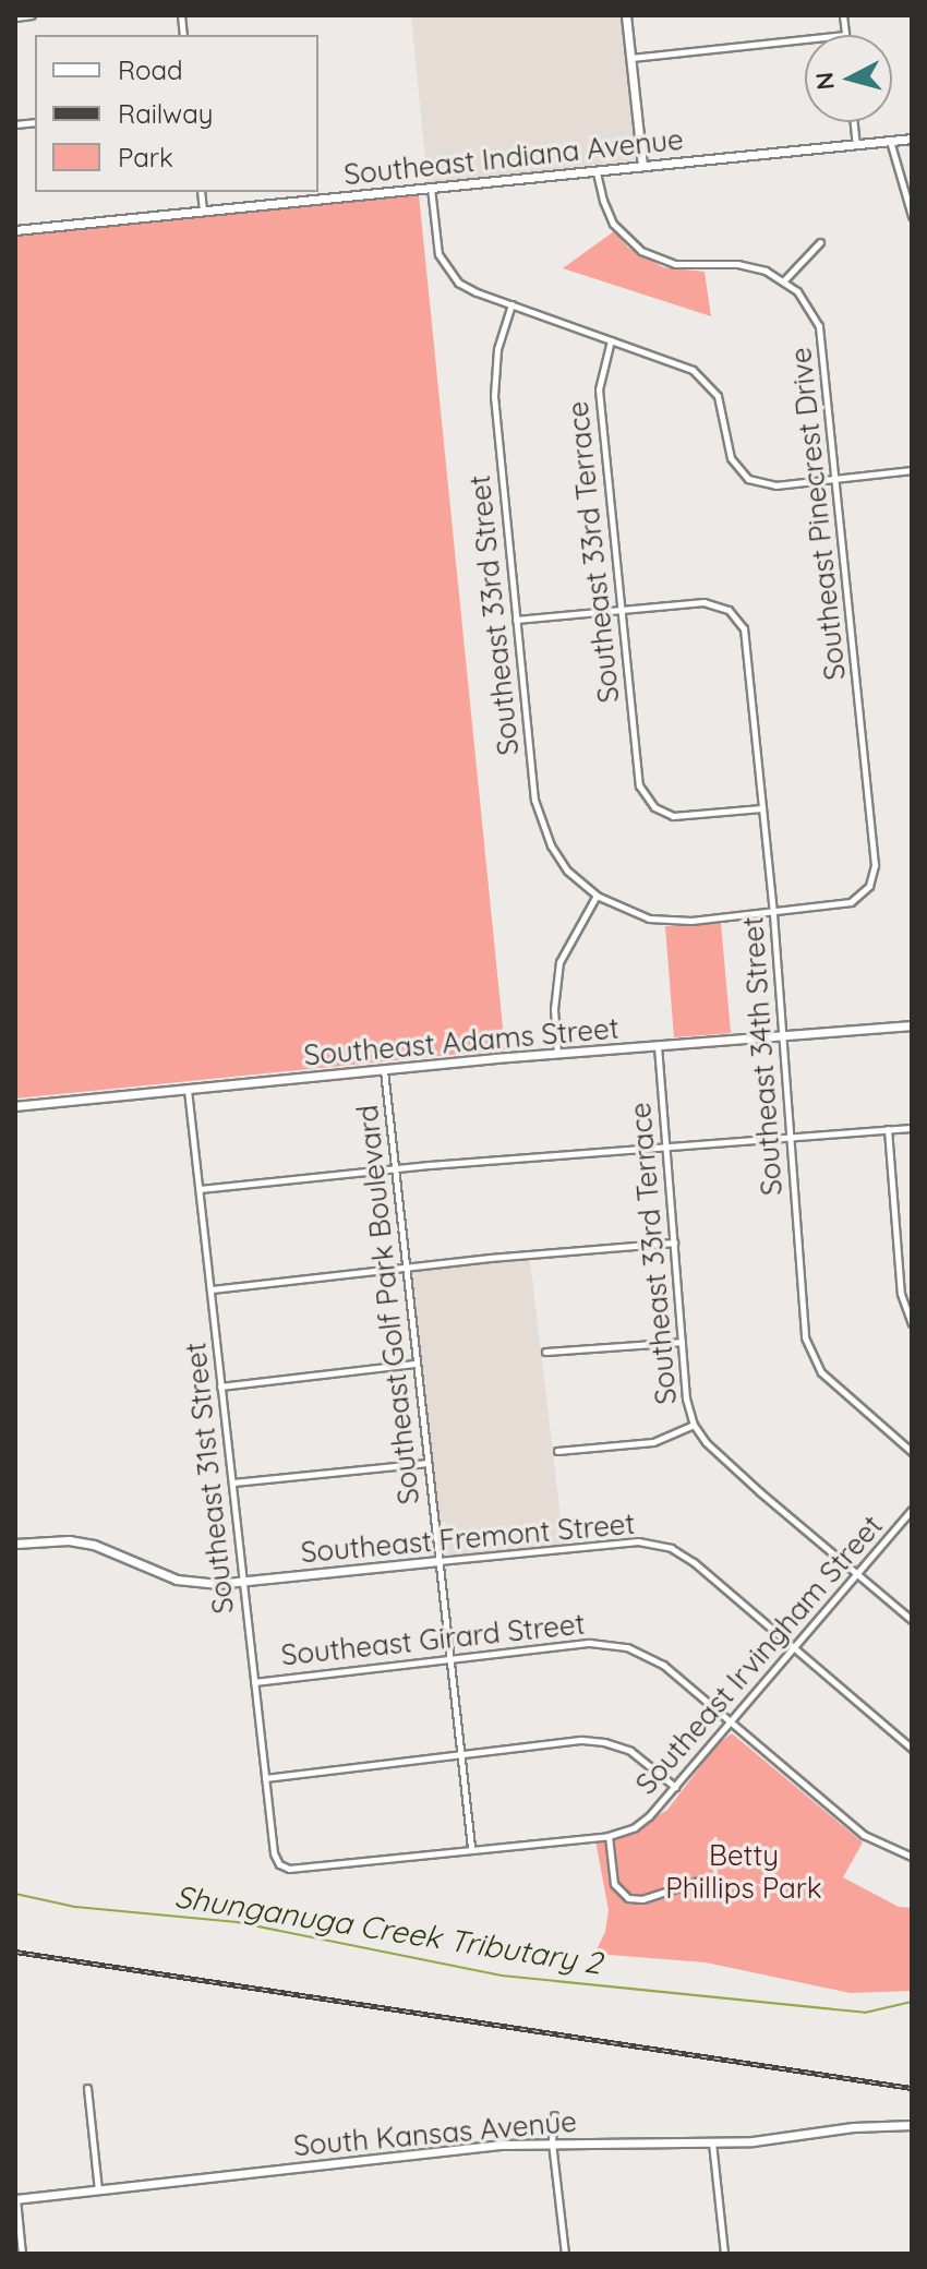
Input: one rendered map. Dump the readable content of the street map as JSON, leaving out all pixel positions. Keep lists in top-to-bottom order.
{
  "streets": {
    "main road": [
      "Southeast Indiana Avenue",
      "Southeast Adams Street",
      "Southeast Fremont Street",
      "South Kansas Avenue"
    ],
    "street": [
      "Southeast Pinecrest Drive",
      "Southeast 33rd Terrace",
      "Southeast 33rd Street",
      "Southeast 34th Street",
      "Southeast Golf Park Boulevard",
      "Southeast 31st Street",
      "Southeast Girard Street",
      "Southeast Irvingham Street"
    ]
  },
  "crossings": [
    ["Southeast Indiana Avenue", "Southeast Pinecrest Drive"],
    ["Southeast Pinecrest Drive", "Southeast 33rd Street"],
    ["Southeast 33rd Terrace", "Southeast Adams Street"],
    ["Southeast 33rd Terrace", "Southeast 34th Street"],
    ["Southeast 33rd Terrace", "Southeast Irvingham Street"],
    ["Southeast 33rd Street", "Southeast 34th Street"],
    ["Southeast Adams Street", "Southeast 34th Street"],
    ["Southeast Adams Street", "Southeast Golf Park Boulevard"],
    ["Southeast Adams Street", "Southeast 31st Street"],
    ["Southeast Golf Park Boulevard", "Southeast Fremont Street"],
    ["Southeast Golf Park Boulevard", "Southeast Girard Street"],
    ["Southeast Golf Park Boulevard", "Southeast Irvingham Street"],
    ["Southeast 31st Street", "Southeast Fremont Street"],
    ["Southeast 31st Street", "Southeast Girard Street"],
    ["Southeast 31st Street", "Southeast Irvingham Street"],
    ["Southeast Fremont Street", "Southeast Irvingham Street"],
    ["Southeast Girard Street", "Southeast Irvingham Street"]
  ],
  "water": ["Shunganuga Creek Tributary 2"],
  "parks": ["Betty Phillips Park"],
  "legend": ["Road", "Railway", "Park"],
  "north": "left"
}
